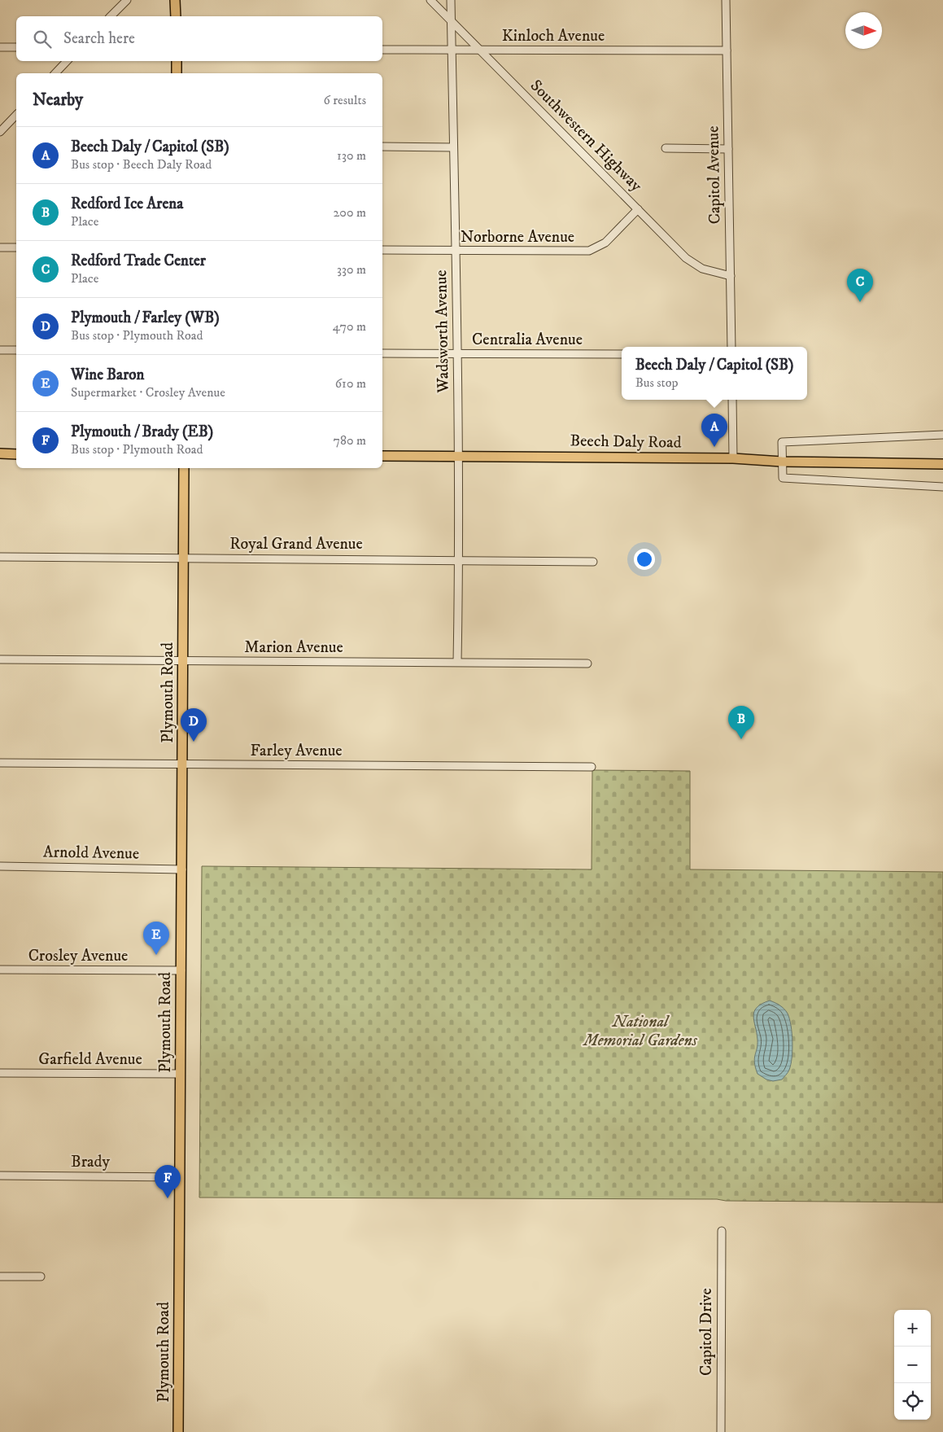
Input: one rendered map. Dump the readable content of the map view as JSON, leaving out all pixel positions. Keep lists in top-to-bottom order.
{
  "streets": {
    "main road": ["Beech Daly Road", "Plymouth Road"],
    "street": [
      "Kinloch Avenue",
      "Southwestern Highway",
      "Capitol Avenue",
      "Norborne Avenue",
      "Wadsworth Avenue",
      "Centralia Avenue",
      "Royal Grand Avenue",
      "Marion Avenue",
      "Farley Avenue",
      "Arnold Avenue",
      "Crosley Avenue",
      "Garfield Avenue",
      "Brady",
      "Capitol Drive"
    ]
  },
  "crossings": [
    ["Kinloch Avenue", "Southwestern Highway"],
    ["Kinloch Avenue", "Capitol Avenue"],
    ["Kinloch Avenue", "Wadsworth Avenue"],
    ["Southwestern Highway", "Capitol Avenue"],
    ["Southwestern Highway", "Norborne Avenue"],
    ["Southwestern Highway", "Wadsworth Avenue"],
    ["Norborne Avenue", "Wadsworth Avenue"],
    ["Wadsworth Avenue", "Centralia Avenue"],
    ["Wadsworth Avenue", "Beech Daly Road"],
    ["Wadsworth Avenue", "Royal Grand Avenue"],
    ["Wadsworth Avenue", "Marion Avenue"],
    ["Royal Grand Avenue", "Plymouth Road"],
    ["Marion Avenue", "Plymouth Road"],
    ["Plymouth Road", "Farley Avenue"],
    ["Plymouth Road", "Arnold Avenue"],
    ["Plymouth Road", "Crosley Avenue"],
    ["Plymouth Road", "Garfield Avenue"],
    ["Plymouth Road", "Brady"]
  ],
  "parks": ["National Memorial Gardens"],
  "north": "right",
  "page": {
    "search": "Search here",
    "heading": ["Nearby", "6 results"],
    "list": [
      {
        "mark": "A",
        "name": "Beech Daly / Capitol (SB)",
        "note": "Bus stop · Beech Daly Road",
        "value": "130 m"
      },
      {
        "mark": "B",
        "name": "Redford Ice Arena",
        "note": "Place",
        "value": "200 m"
      },
      {
        "mark": "C",
        "name": "Redford Trade Center",
        "note": "Place",
        "value": "330 m"
      },
      {
        "mark": "D",
        "name": "Plymouth / Farley (WB)",
        "note": "Bus stop · Plymouth Road",
        "value": "470 m"
      },
      {
        "mark": "E",
        "name": "Wine Baron",
        "note": "Supermarket · Crosley Avenue",
        "value": "610 m"
      },
      {
        "mark": "F",
        "name": "Plymouth / Brady (EB)",
        "note": "Bus stop · Plymouth Road",
        "value": "780 m"
      }
    ],
    "pins": [
      "C",
      "A",
      "B",
      "D",
      "E",
      "F"
    ],
    "popup": ["Beech Daly / Capitol (SB)", "Bus stop"],
    "map_buttons": ["+", "−"]
  }
}
